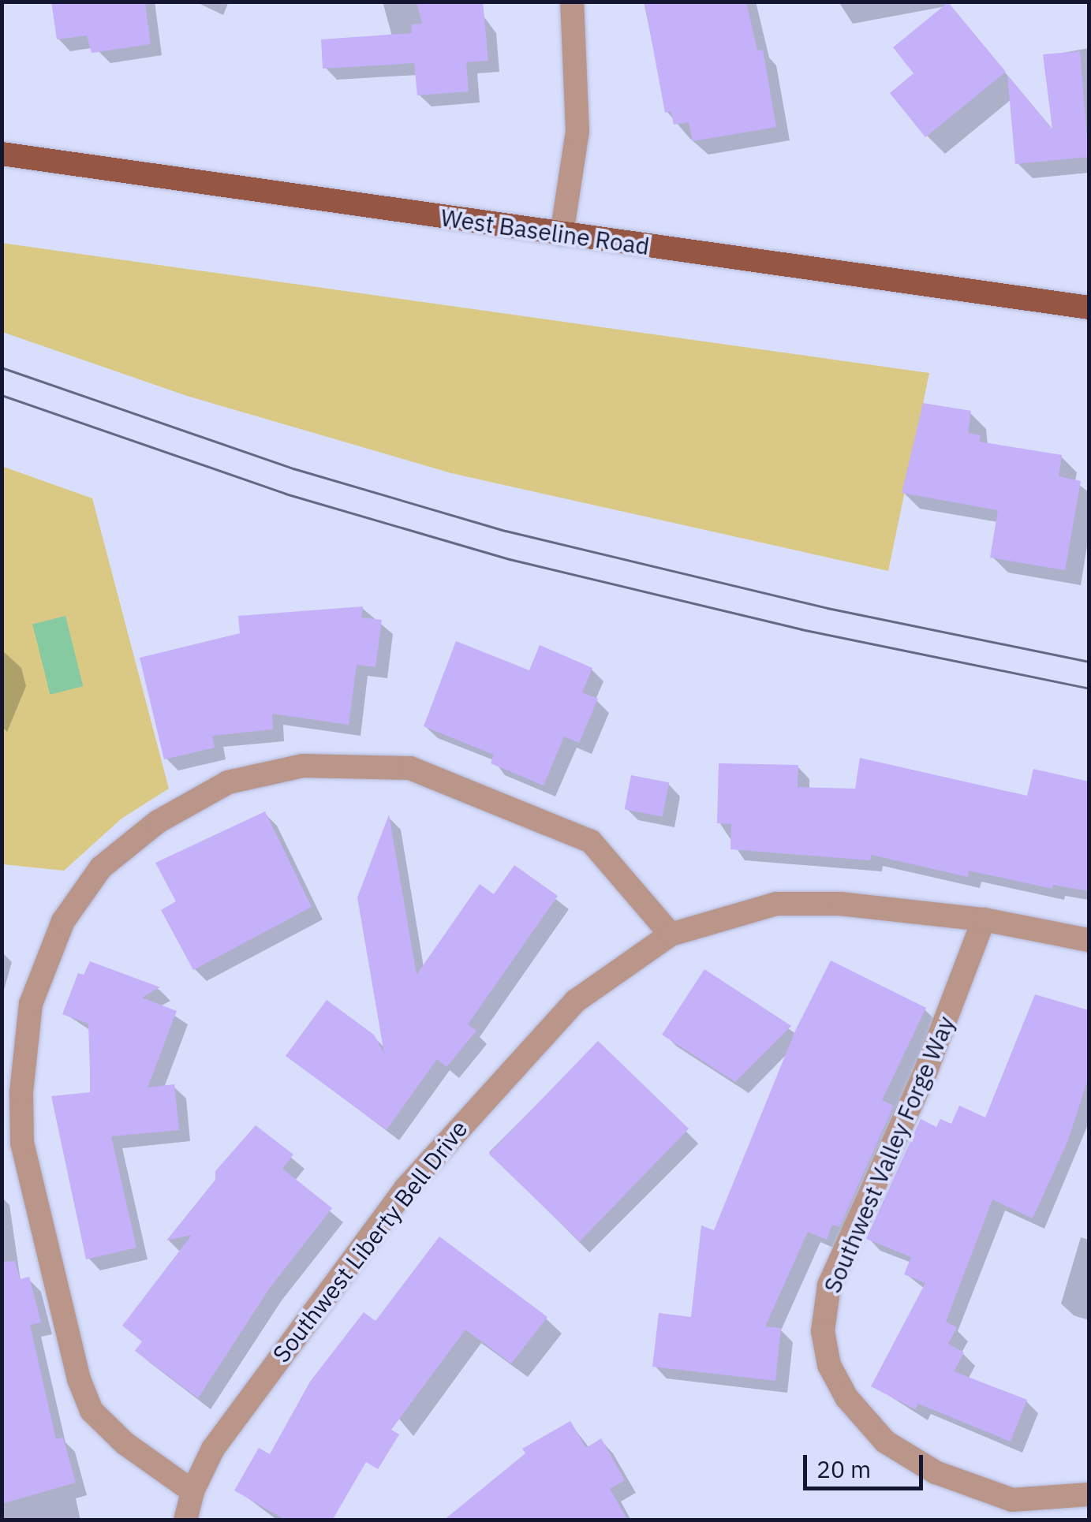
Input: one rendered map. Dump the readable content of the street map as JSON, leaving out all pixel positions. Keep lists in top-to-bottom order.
{
  "streets": {
    "main road": ["West Baseline Road"],
    "street": ["Southwest Valley Forge Way", "Southwest Liberty Bell Drive"]
  },
  "crossings": [
    ["Southwest Valley Forge Way", "Southwest Liberty Bell Drive"]
  ],
  "scale_bar": "20 m"
}
